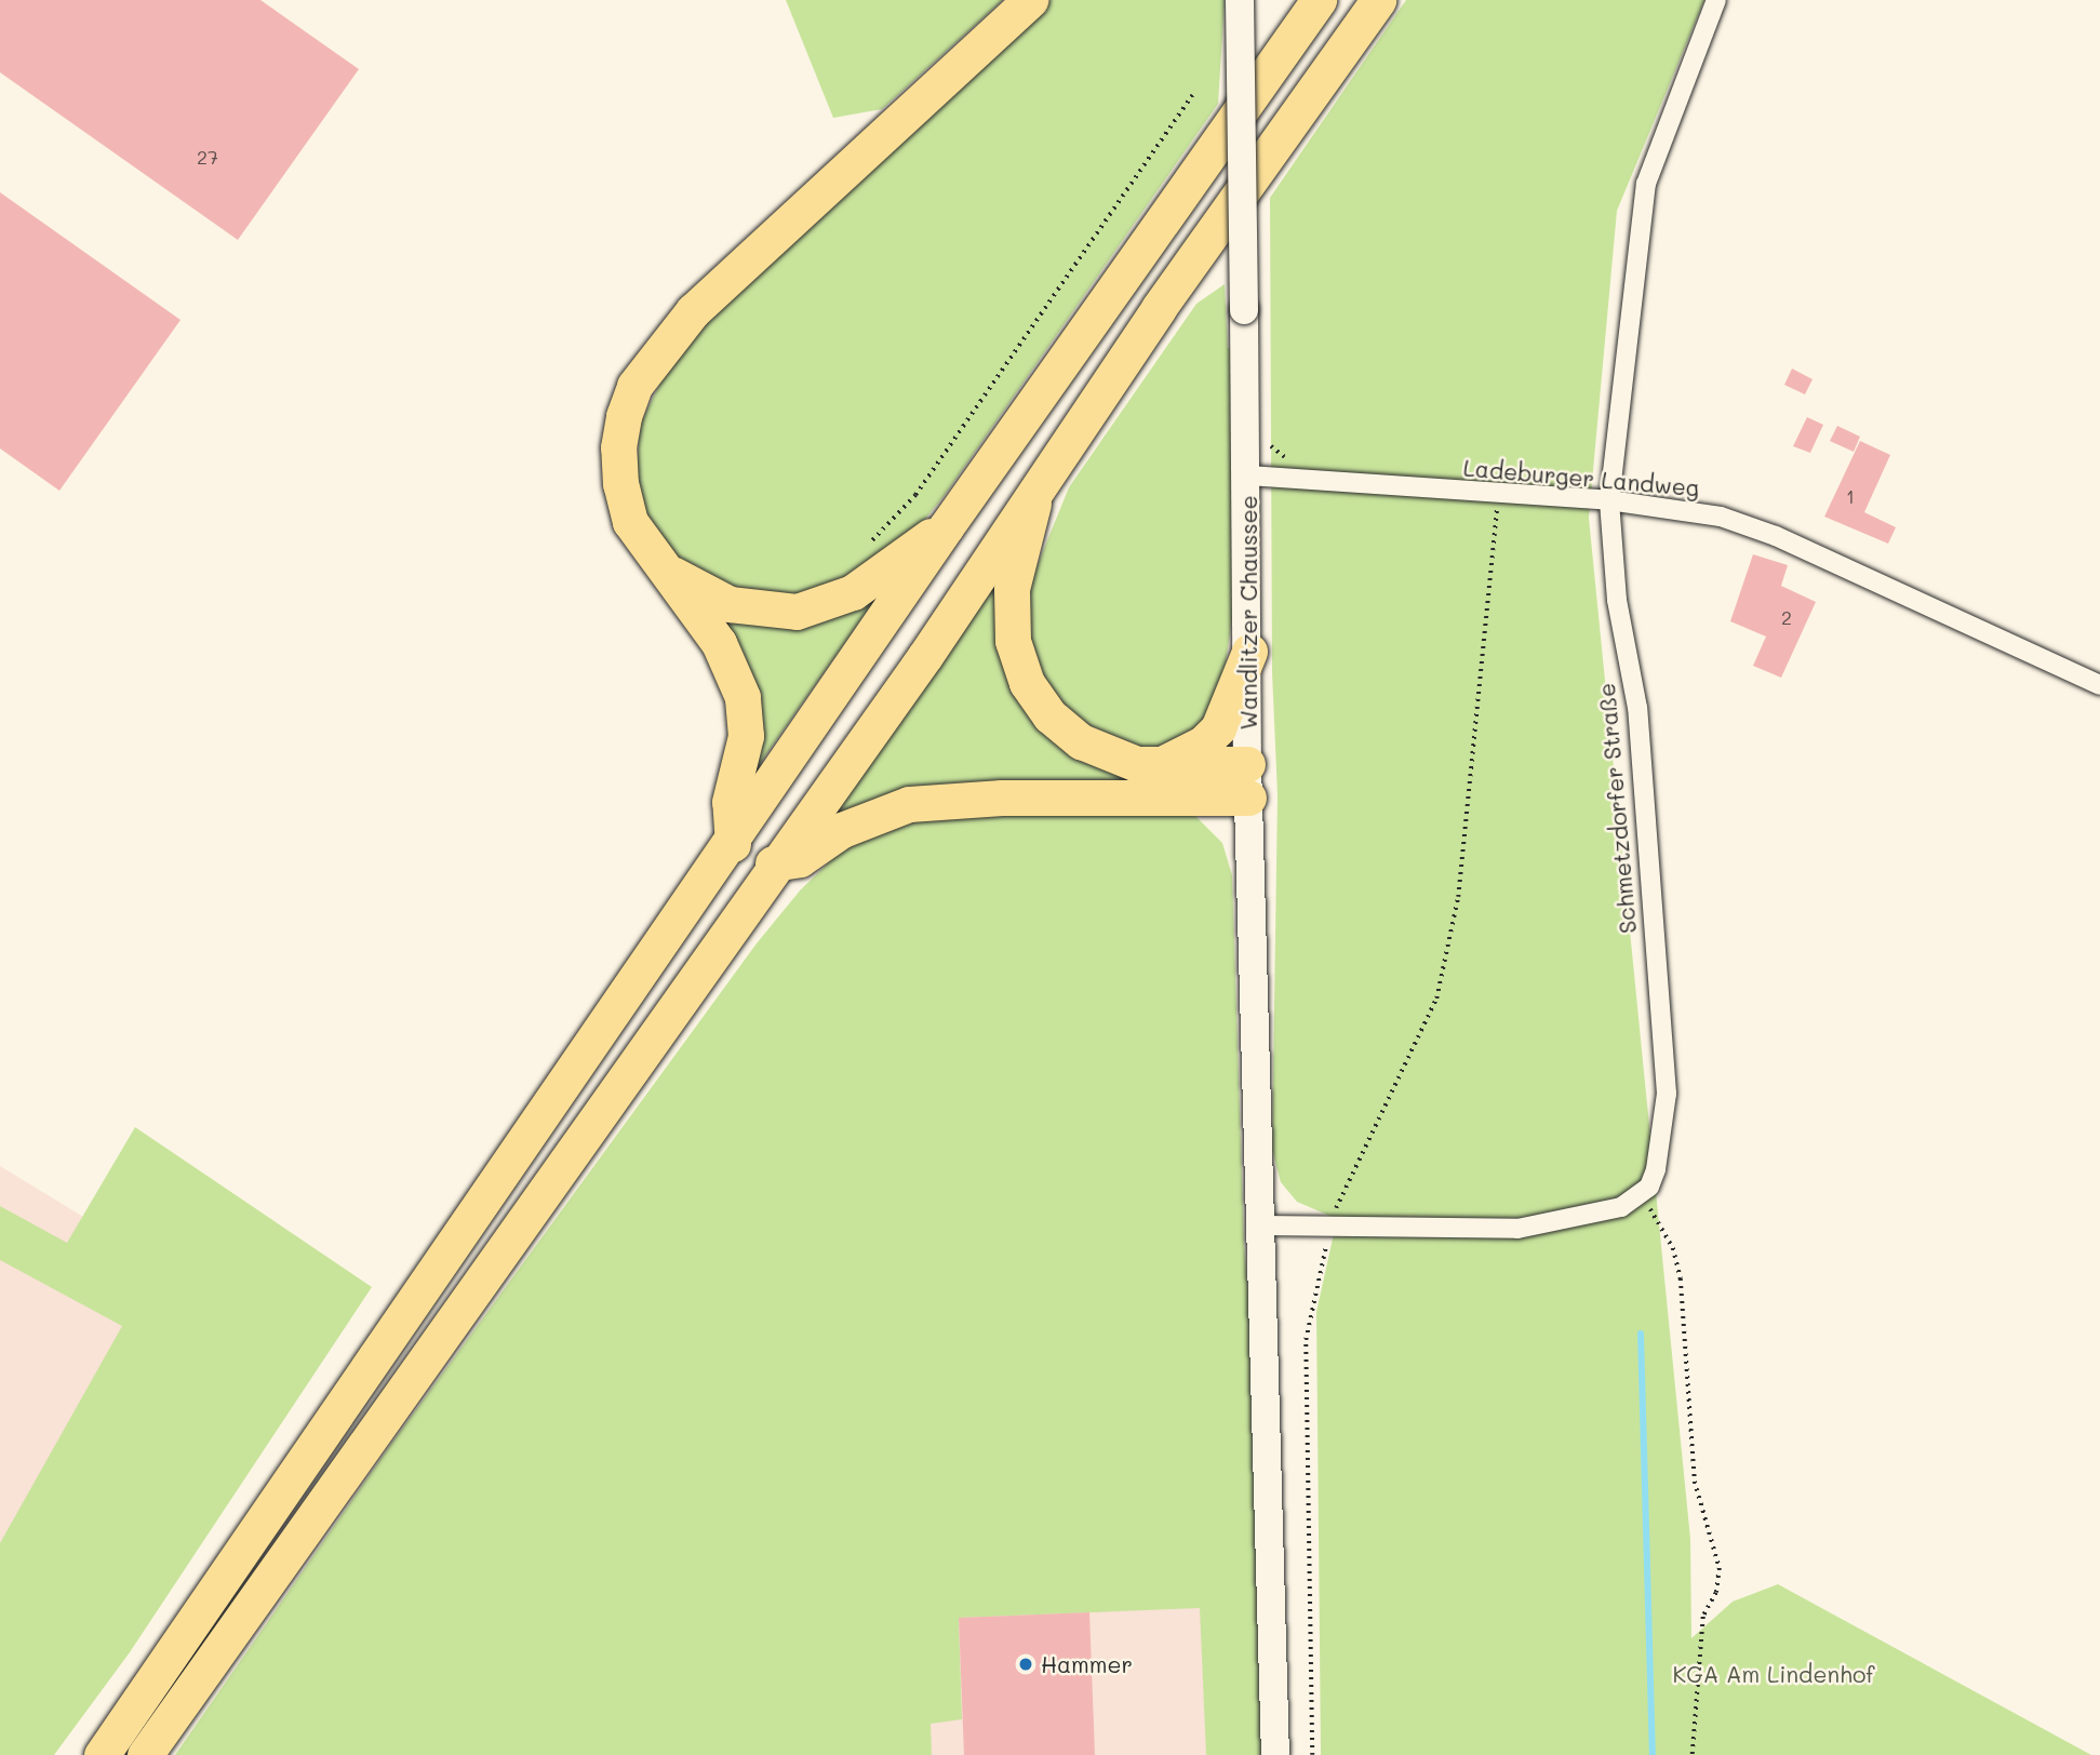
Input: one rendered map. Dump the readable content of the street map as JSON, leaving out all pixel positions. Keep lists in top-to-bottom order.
{
  "streets": {
    "main road": ["Wandlitzer Chaussee"],
    "street": ["Ladeburger Landweg", "Schmetzdorfer Straße"]
  },
  "crossings": [
    ["Ladeburger Landweg", "Wandlitzer Chaussee"],
    ["Ladeburger Landweg", "Schmetzdorfer Straße"]
  ],
  "parks": ["KGA Am Lindenhof"],
  "places": ["Hammer"],
  "house_numbers": ["27", "1", "2"]
}
